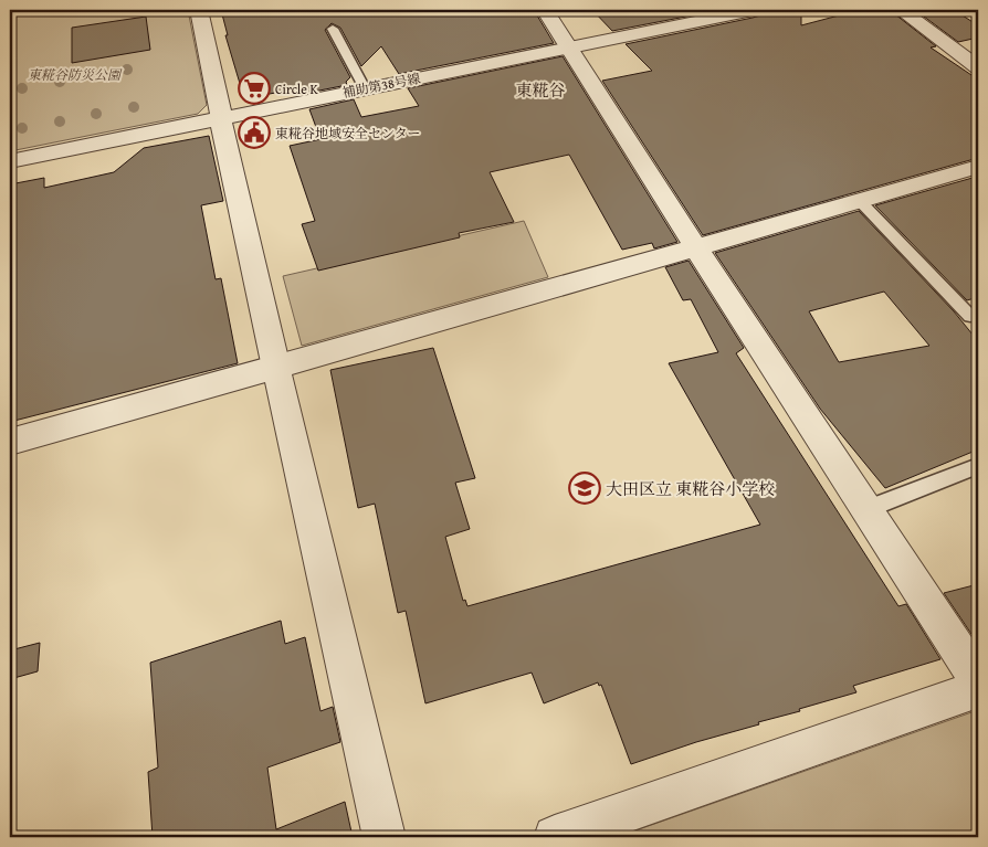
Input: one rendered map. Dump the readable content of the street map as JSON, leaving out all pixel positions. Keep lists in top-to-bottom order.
{
  "streets": {
    "street": ["補助第38号線"]
  },
  "districts": ["東糀谷"],
  "parks": ["東糀谷防災公園"],
  "places": {
    "supermarket": ["Circle K"],
    "public building": ["東糀谷地域安全センター"],
    "school or university": ["大田区立 東糀谷小学校"]
  }
}
